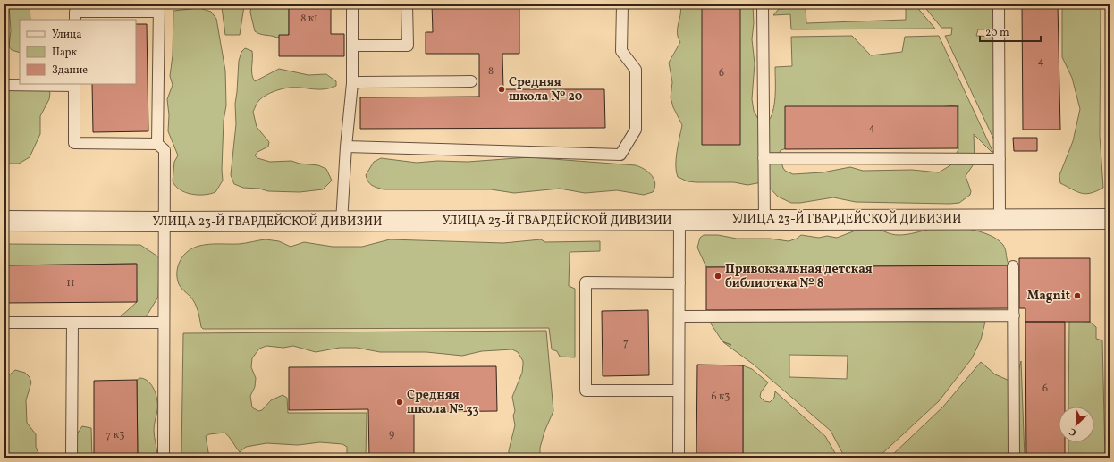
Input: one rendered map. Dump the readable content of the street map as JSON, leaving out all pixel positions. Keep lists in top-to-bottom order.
{
  "streets": {
    "street": ["УЛИЦА 23-Й ГВАРДЕЙСКОЙ ДИВИЗИИ"]
  },
  "places": [
    "Средняя школа № 20",
    "Привокзальная детская библиотека № 8",
    "Magnit",
    "Средняя школа № 33"
  ],
  "house_numbers": [
    "8 к1",
    "4",
    "8",
    "6",
    "4",
    "11",
    "7",
    "6",
    "6 к3",
    "9",
    "7 к3"
  ],
  "legend": ["Улица", "Парк", "Здание"],
  "scale_bar": "20 m",
  "north": "bottom left"
}
